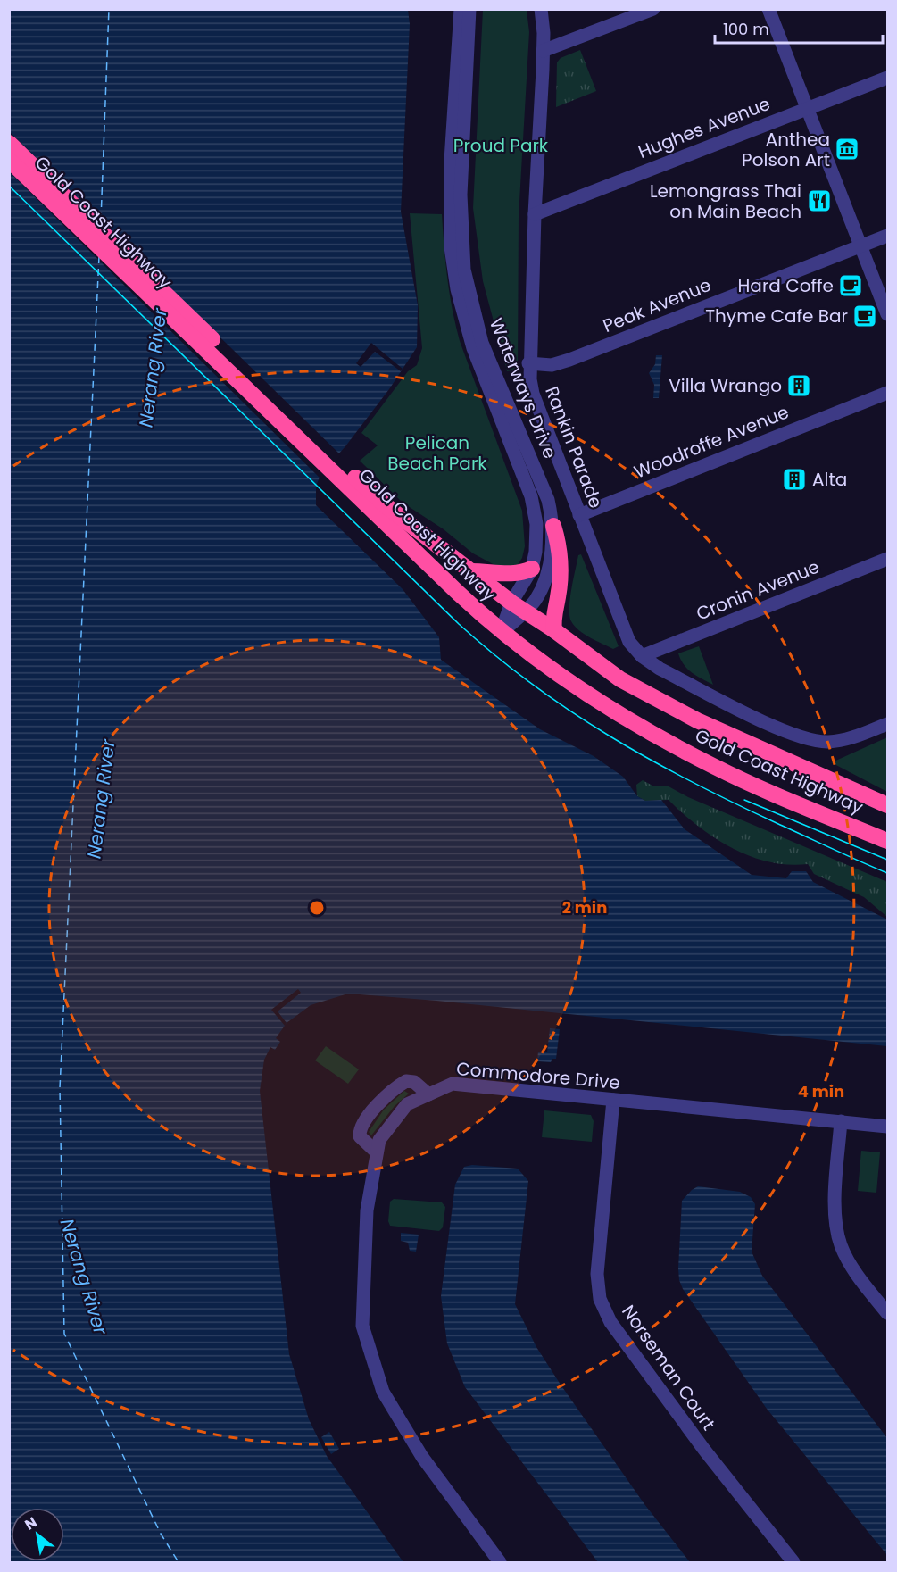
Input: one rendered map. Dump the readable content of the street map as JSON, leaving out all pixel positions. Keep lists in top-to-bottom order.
{
  "streets": {
    "highway": ["Gold Coast Highway"],
    "street": [
      "Hughes Avenue",
      "Peak Avenue",
      "Waterways Drive",
      "Woodroffe Avenue",
      "Rankin Parade",
      "Cronin Avenue",
      "Commodore Drive",
      "Norseman Court"
    ]
  },
  "crossings": [
    ["Hughes Avenue", "Rankin Parade"],
    ["Gold Coast Highway", "Waterways Drive"],
    ["Peak Avenue", "Rankin Parade"],
    ["Woodroffe Avenue", "Rankin Parade"],
    ["Rankin Parade", "Cronin Avenue"],
    ["Commodore Drive", "Norseman Court"]
  ],
  "water": ["Nerang River"],
  "parks": ["Proud Park", "Pelican Beach Park"],
  "places": {
    "museum": ["Anthea Polson Art"],
    "restaurant": ["Lemongrass Thai on Main Beach"],
    "cafe": ["Hard Coffe", "Thyme Cafe Bar"],
    "building": ["Villa Wrango", "Alta"]
  },
  "scale_bar": "100 m",
  "north": "top left",
  "rings": ["2 min", "4 min"]
}
